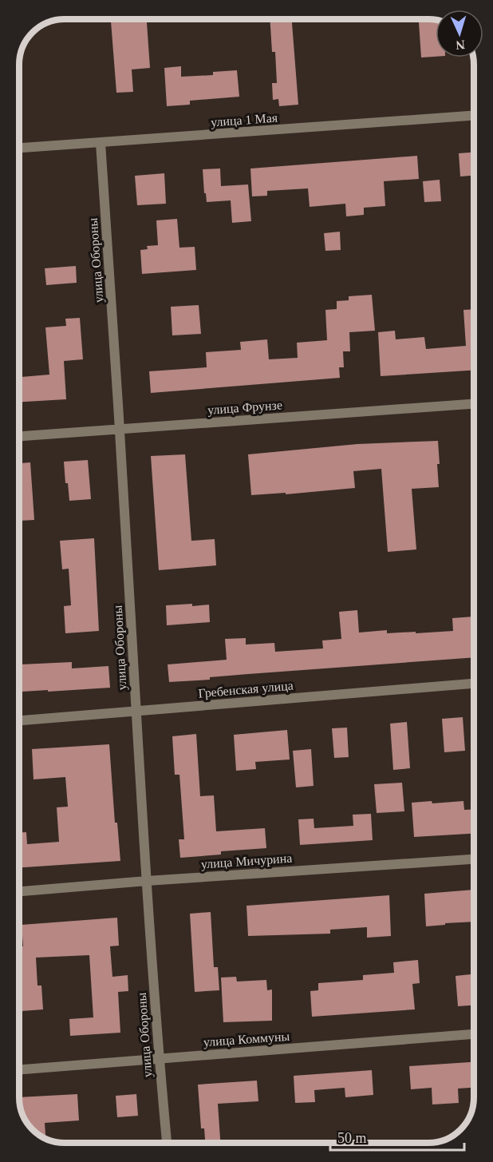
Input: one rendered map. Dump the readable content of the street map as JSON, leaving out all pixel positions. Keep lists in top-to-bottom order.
{
  "streets": {
    "street": [
      "улица 1 Мая",
      "улица Обороны",
      "улица Фрунзе",
      "Гребенская улица",
      "улица Мичурина",
      "улица Коммуны"
    ]
  },
  "crossings": [
    ["улица 1 Мая", "улица Обороны"],
    ["улица Обороны", "улица Фрунзе"],
    ["улица Обороны", "Гребенская улица"],
    ["улица Обороны", "улица Мичурина"],
    ["улица Обороны", "улица Коммуны"]
  ],
  "scale_bar": "50 m",
  "north": "bottom"
}
